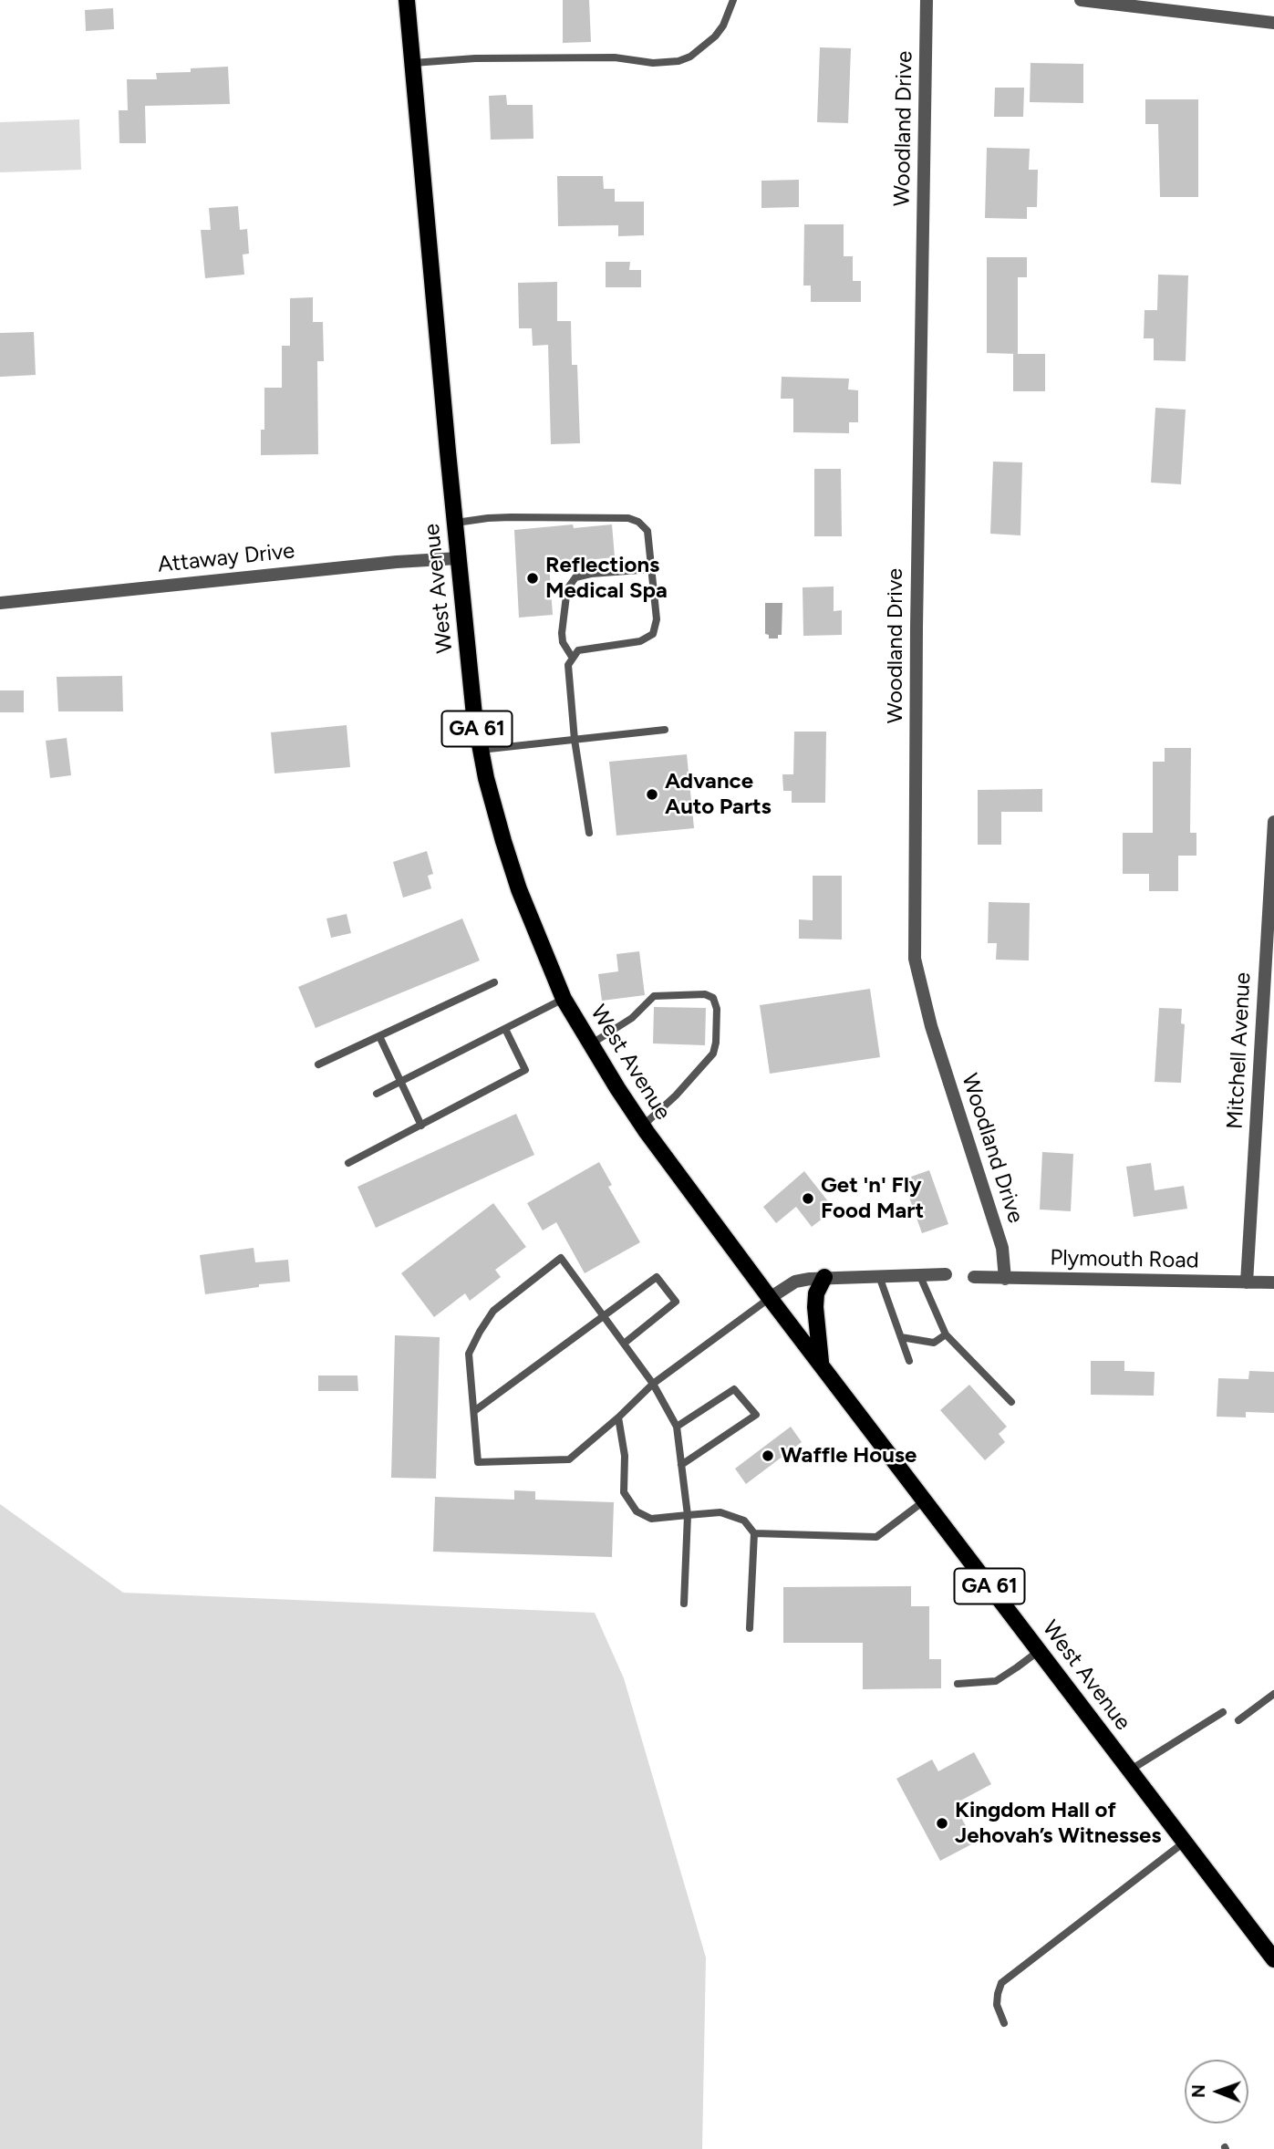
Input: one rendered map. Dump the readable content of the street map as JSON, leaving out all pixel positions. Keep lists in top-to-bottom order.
{
  "streets": {
    "main road": ["West Avenue", "GA 61"],
    "street": [
      "Woodland Drive",
      "Attaway Drive",
      "Mitchell Avenue",
      "Plymouth Road"
    ]
  },
  "crossings": [
    ["Woodland Drive", "Plymouth Road"],
    ["Attaway Drive", "West Avenue"],
    ["Mitchell Avenue", "Plymouth Road"]
  ],
  "places": [
    "Reflections Medical Spa",
    "Advance Auto Parts",
    "Get 'n' Fly Food Mart",
    "Waffle House",
    "Kingdom Hall of Jehovah’s Witnesses"
  ],
  "north": "left"
}
